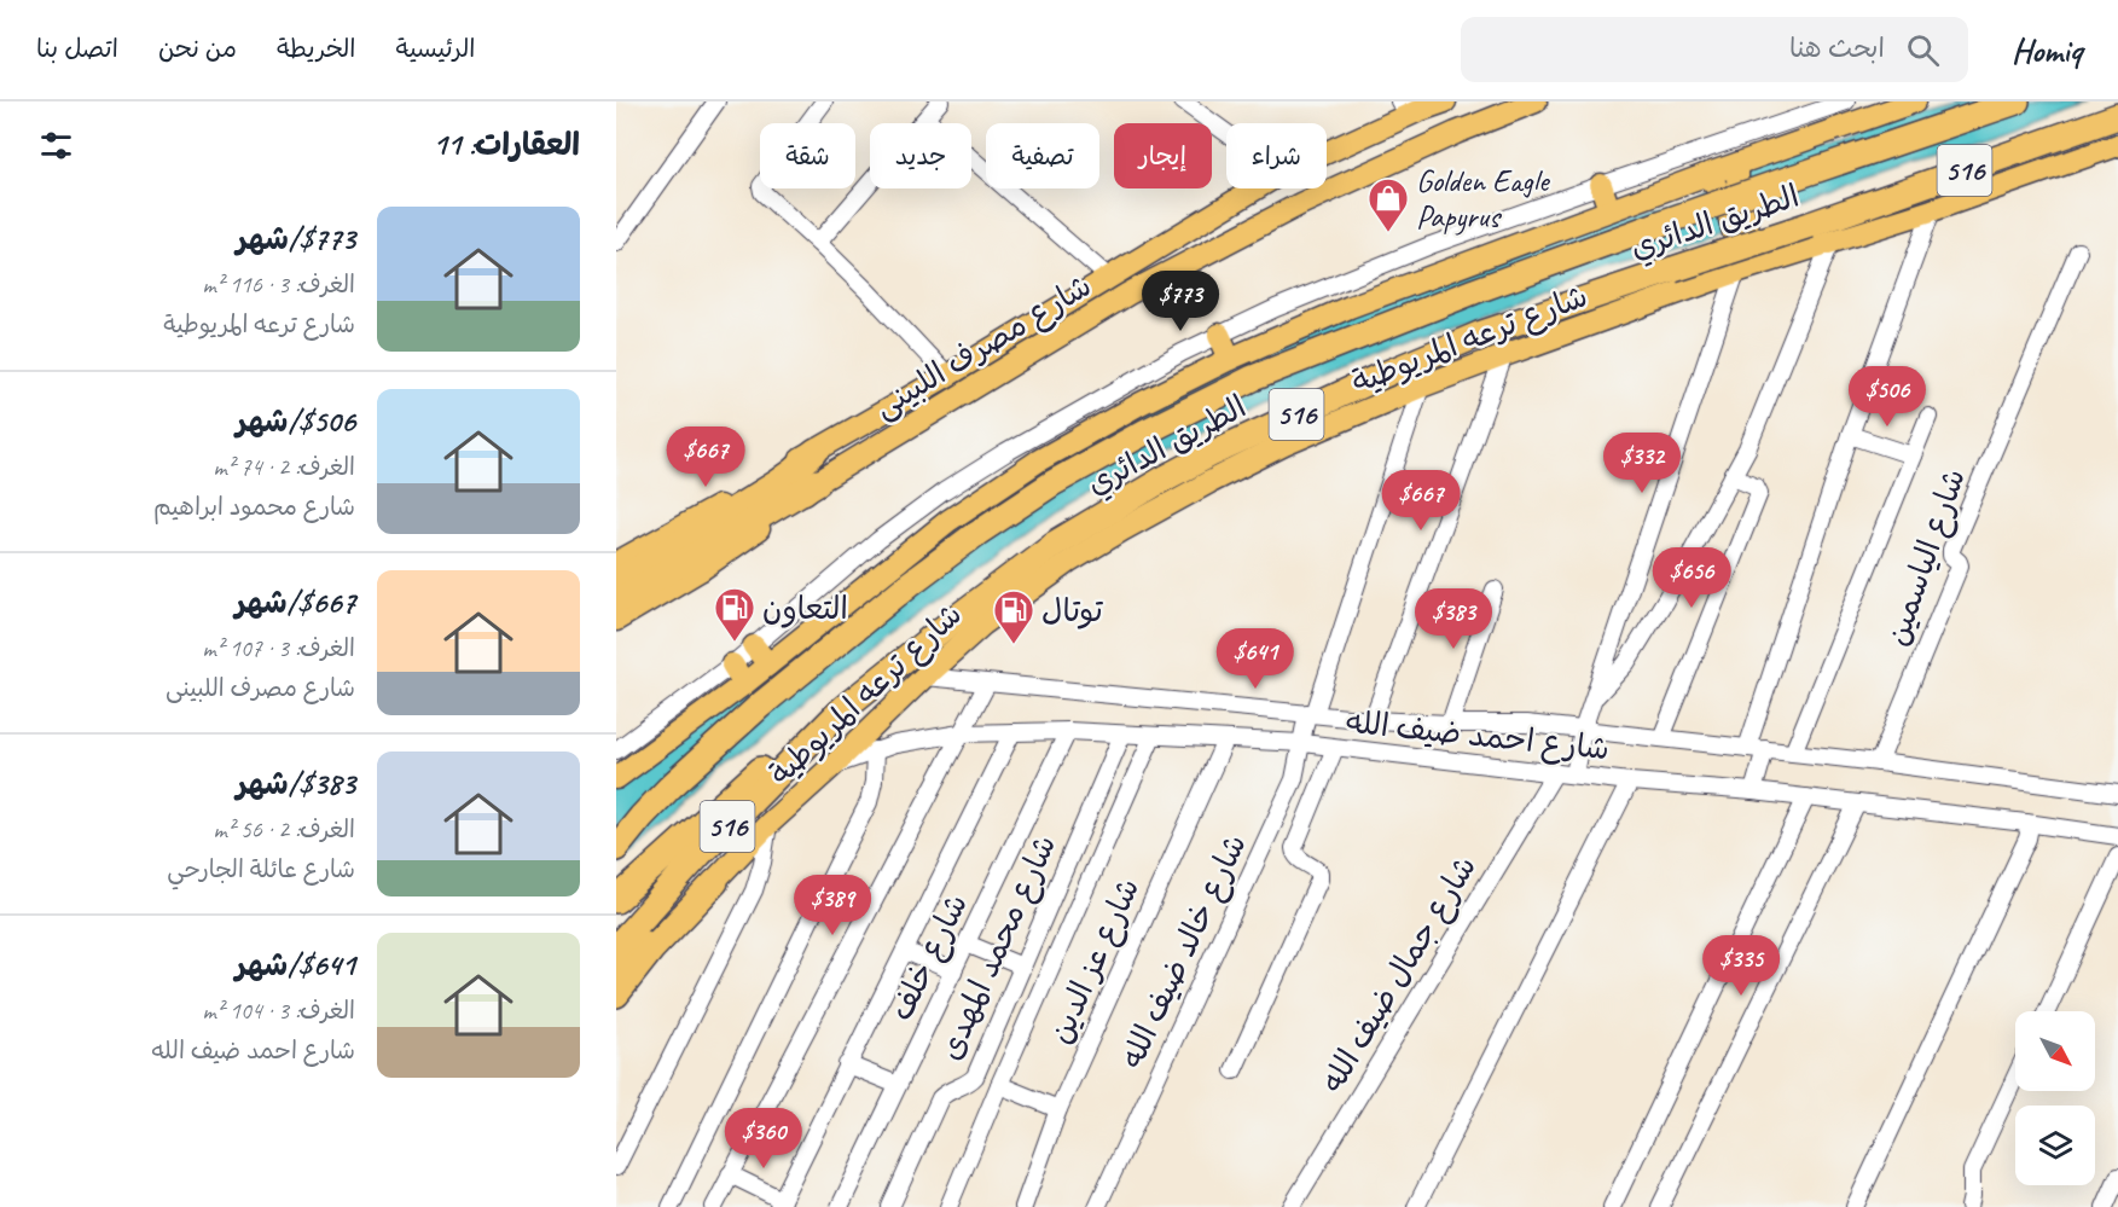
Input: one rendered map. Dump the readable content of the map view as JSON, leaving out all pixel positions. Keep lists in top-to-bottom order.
{
  "streets": {
    "highway": ["516", "الطريق الدائري"],
    "main road": ["شارع ترعه المريوطية", "شارع مصرف اللبينى"],
    "street": [
      "شارع الياسمين",
      "شارع احمد ضيف الله",
      "شارع محمد المهدى",
      "شارع خالد ضيف الله",
      "شارع خلف",
      "شارع عز الدين",
      "شارع جمال ضيف الله"
    ]
  },
  "crossings": [
    ["شارع ترعه المريوطية", "شارع احمد ضيف الله"],
    ["شارع ترعه المريوطية", "شارع خالد ضيف الله"],
    ["شارع الياسمين", "شارع احمد ضيف الله"],
    ["شارع احمد ضيف الله", "شارع محمد المهدى"],
    ["شارع احمد ضيف الله", "شارع خالد ضيف الله"],
    ["شارع احمد ضيف الله", "شارع خلف"],
    ["شارع احمد ضيف الله", "شارع عز الدين"],
    ["شارع احمد ضيف الله", "شارع جمال ضيف الله"]
  ],
  "places": {
    "shop": ["Golden Eagle Papyrus"],
    "fuel station": ["التعاون", "توتال"]
  },
  "north": "bottom right",
  "page": {
    "header": "Homiq",
    "search": "ابحث هنا",
    "nav": [
      "الرئيسية",
      "الخريطة",
      "من نحن",
      "اتصل بنا"
    ],
    "heading": "العقارات: 11",
    "chip": [
      "شراء",
      "إيجار",
      "تصفية",
      "جديد",
      "شقة"
    ],
    "list": [
      {
        "name": "$773/شهر",
        "note": "الغرف: 3 · 116 m² · شارع ترعه المريوطية"
      },
      {
        "name": "$506/شهر",
        "note": "الغرف: 2 · 74 m² · شارع محمود ابراهيم"
      },
      {
        "name": "$667/شهر",
        "note": "الغرف: 3 · 107 m² · شارع مصرف اللبينى"
      },
      {
        "name": "$383/شهر",
        "note": "الغرف: 2 · 56 m² · شارع عائلة الجارحي"
      },
      {
        "name": "$641/شهر",
        "note": "الغرف: 3 · 104 m² · شارع احمد ضيف الله"
      }
    ],
    "price": [
      "$773",
      "$506",
      "$667",
      "$332",
      "$667",
      "$656",
      "$383",
      "$641",
      "$389",
      "$335",
      "$360"
    ]
  }
}
